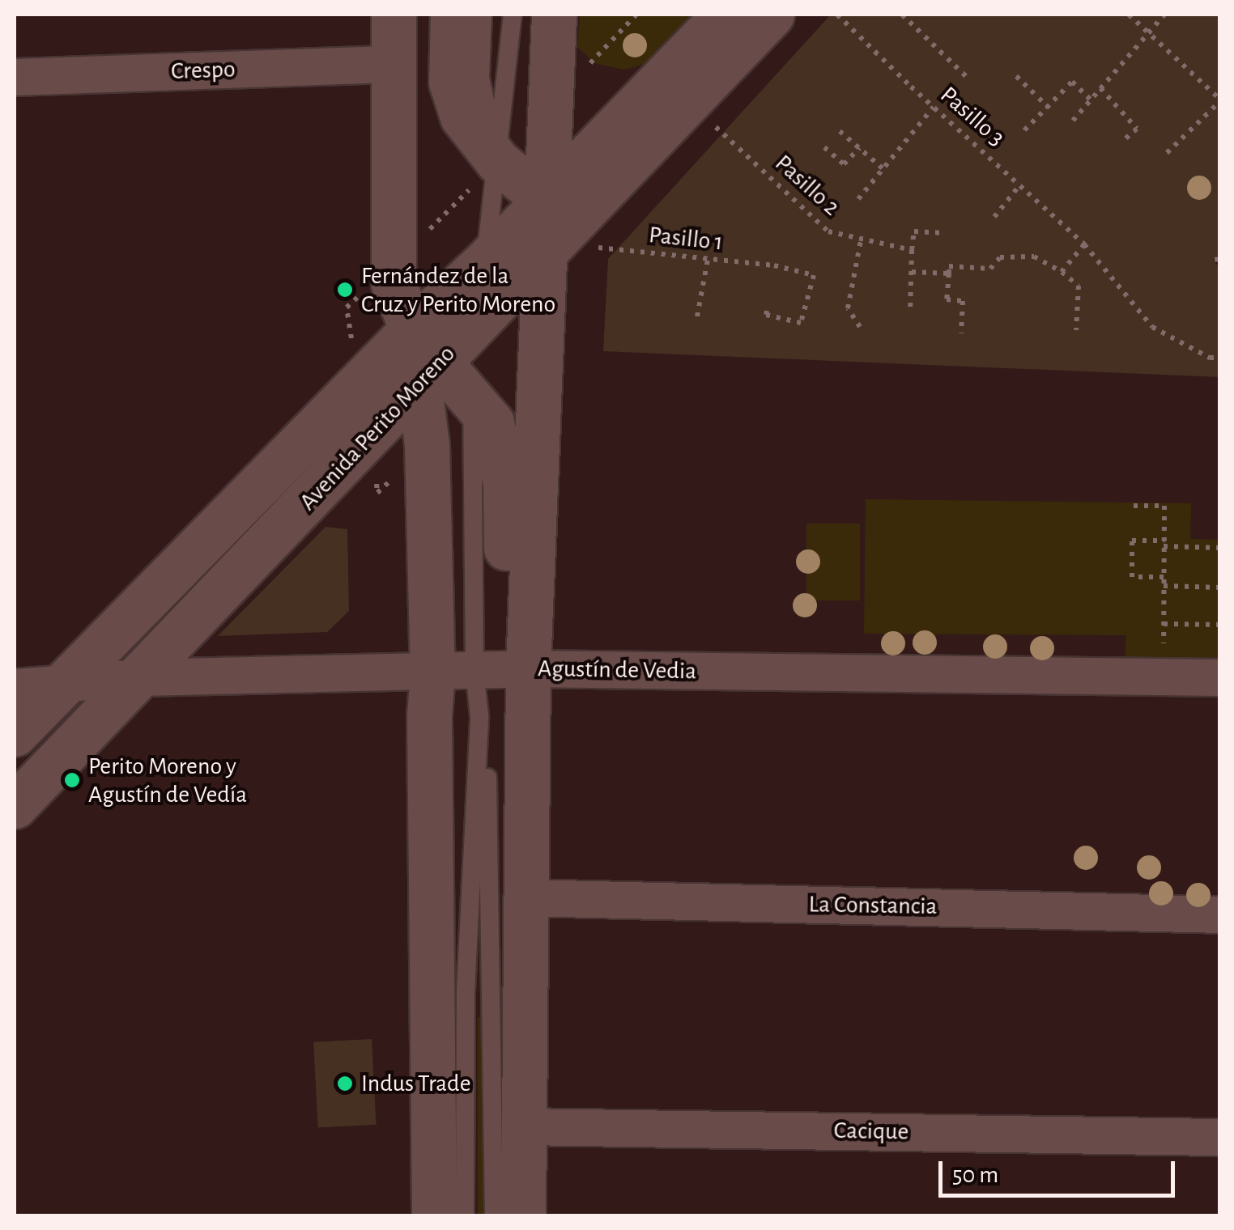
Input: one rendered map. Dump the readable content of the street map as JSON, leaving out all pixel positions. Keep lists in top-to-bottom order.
{
  "streets": {
    "main road": ["Avenida Perito Moreno"],
    "street": [
      "Crespo",
      "Agustín de Vedia",
      "La Constancia",
      "Cacique"
    ],
    "path": ["Pasillo 3", "Pasillo 2", "Pasillo 1"]
  },
  "crossings": [
    ["Pasillo 2", "Avenida Perito Moreno"],
    ["Pasillo 1", "Avenida Perito Moreno"],
    ["Avenida Perito Moreno", "Agustín de Vedia"]
  ],
  "places": ["Fernández de la Cruz y Perito Moreno", "Perito Moreno y Agustín de Vedía", "Indus Trade"],
  "scale_bar": "50 m"
}
